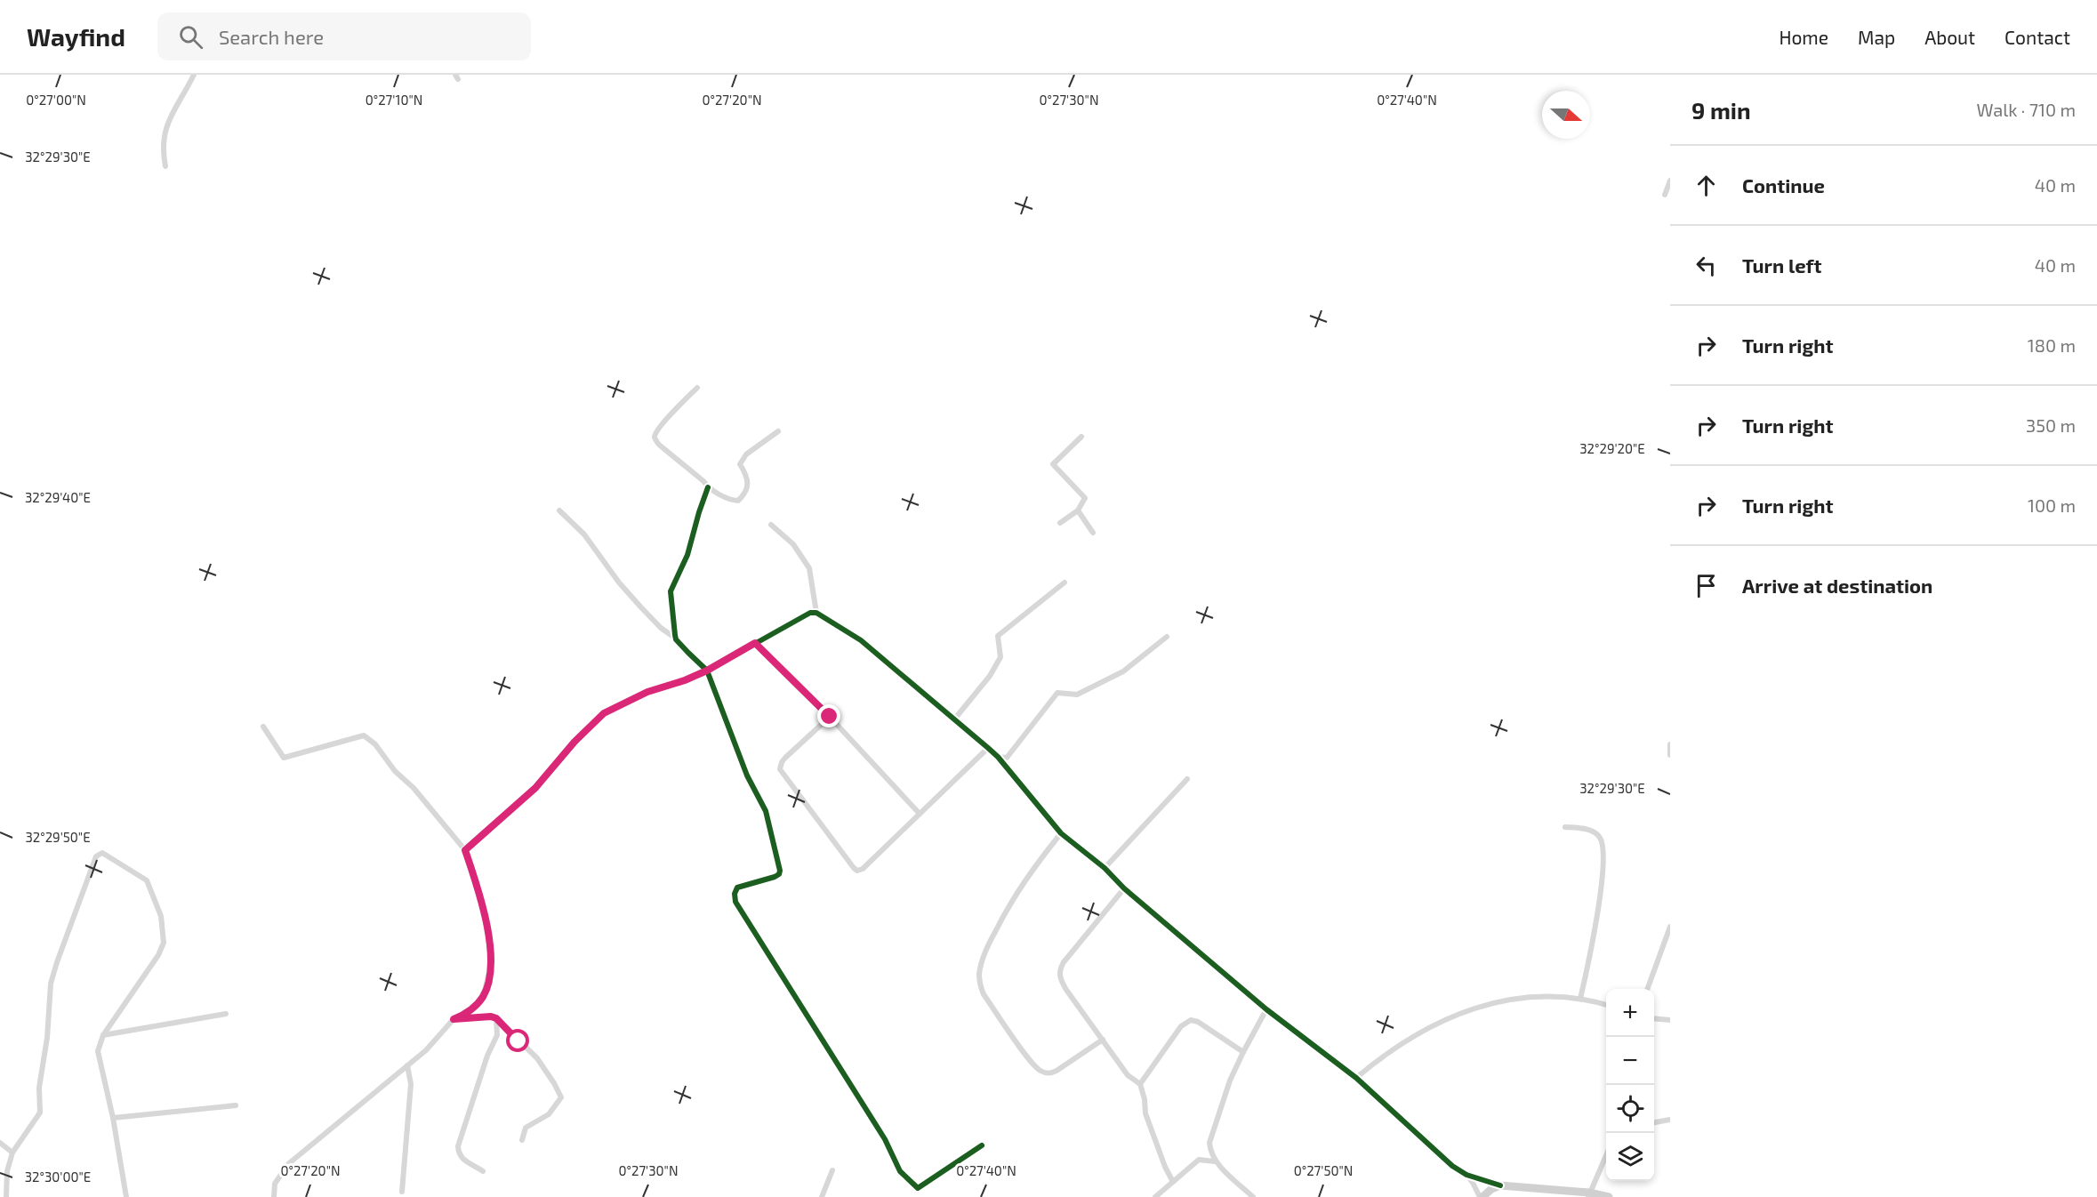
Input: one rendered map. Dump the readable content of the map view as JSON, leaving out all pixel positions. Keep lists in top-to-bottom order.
{
  "north": "right",
  "page": {
    "header": "Wayfind",
    "search": "Search here",
    "nav": [
      "Home",
      "Map",
      "About",
      "Contact"
    ],
    "heading": ["9 min", "Walk · 710 m"],
    "list": [
      ["Continue", "40 m"],
      ["Turn left", "40 m"],
      ["Turn right", "180 m"],
      ["Turn right", "350 m"],
      ["Turn right", "100 m"],
      "Arrive at destination"
    ],
    "map_buttons": ["+", "−"]
  },
  "coordinates": [
    "0°27'00\"N",
    "0°27'10\"N",
    "0°27'20\"N",
    "0°27'30\"N",
    "0°27'40\"N",
    "32°29'30\"E",
    "32°29'20\"E",
    "32°29'40\"E",
    "32°29'50\"E",
    "0°27'50\"N",
    "32°30'00\"E"
  ]
}
